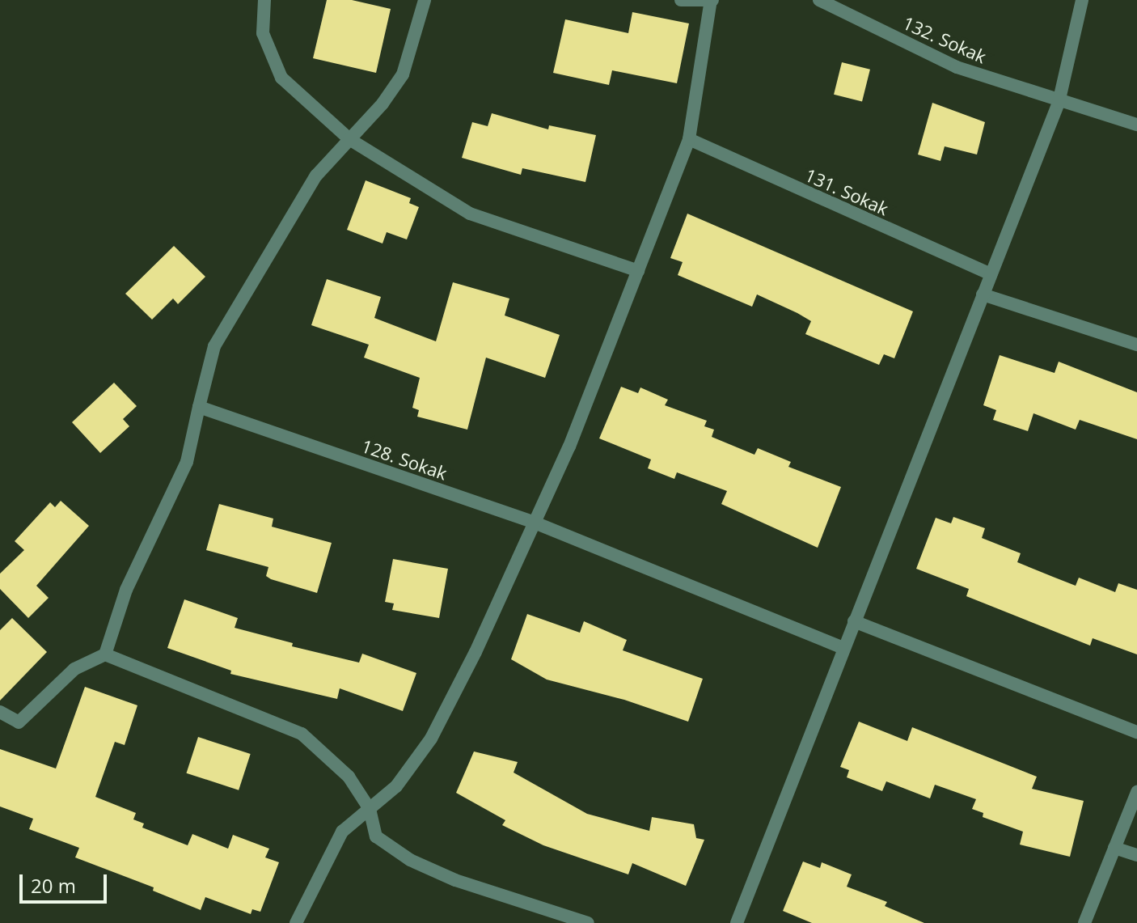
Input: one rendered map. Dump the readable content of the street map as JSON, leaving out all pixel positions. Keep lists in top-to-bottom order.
{
  "streets": {
    "street": ["132. Sokak", "131. Sokak", "128. Sokak"]
  },
  "scale_bar": "20 m"
}
